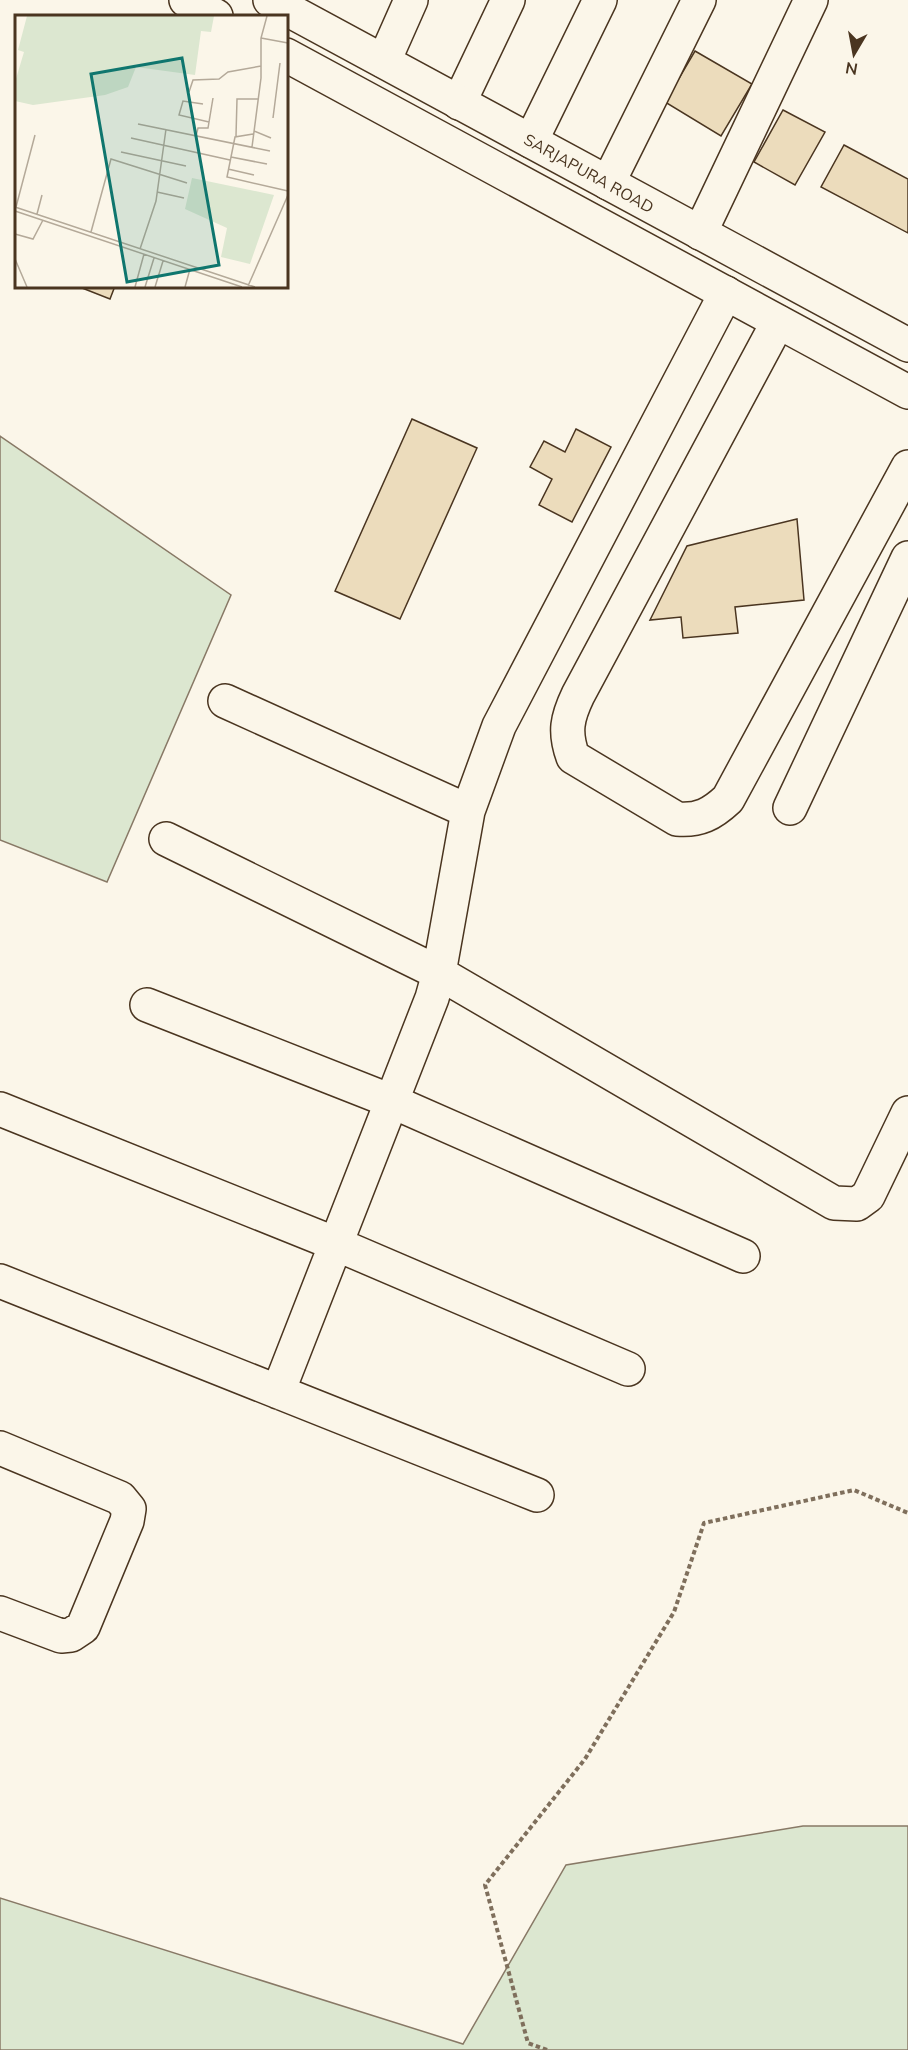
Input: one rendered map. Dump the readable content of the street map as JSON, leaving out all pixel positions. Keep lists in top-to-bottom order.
{
  "streets": {
    "street": ["SARJAPURA ROAD"]
  },
  "north": "bottom"
}
